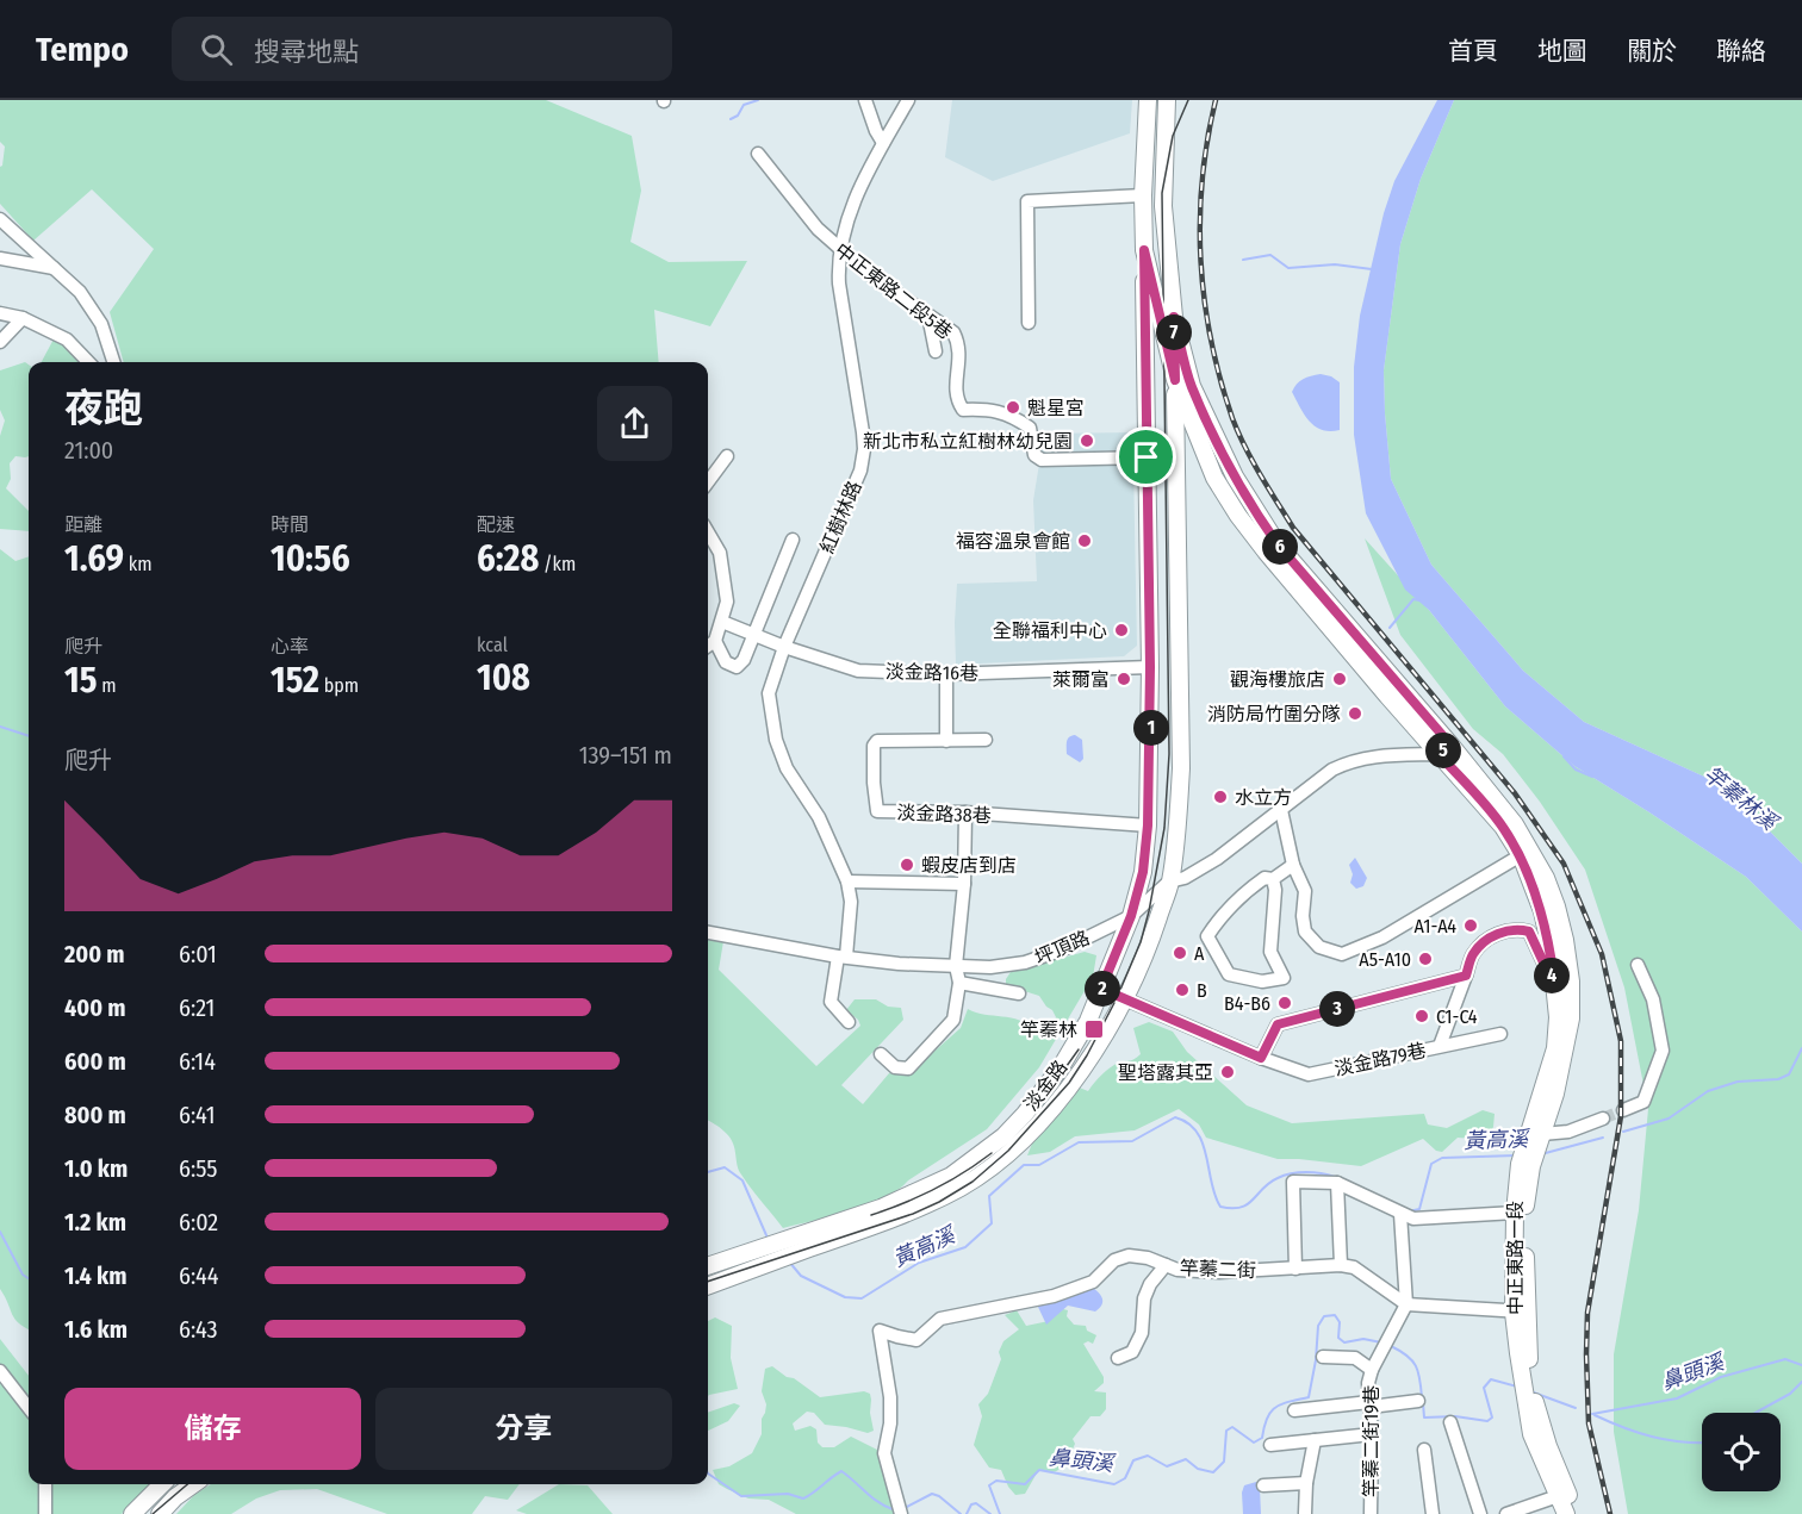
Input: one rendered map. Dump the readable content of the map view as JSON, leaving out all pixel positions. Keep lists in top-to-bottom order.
{
  "streets": {
    "main road": ["淡金路", "中正東路一段"],
    "street": [
      "中正東路二段5巷",
      "紅樹林路",
      "淡金路16巷",
      "淡金路38巷",
      "坪頂路",
      "淡金路79巷",
      "竿蓁二街",
      "竿蓁二街19巷"
    ]
  },
  "crossings": [
    ["中正東路二段5巷", "紅樹林路"],
    ["中正東路二段5巷", "淡金路"],
    ["紅樹林路", "淡金路16巷"],
    ["淡金路16巷", "淡金路"],
    ["淡金路38巷", "淡金路"],
    ["坪頂路", "淡金路"],
    ["淡金路79巷", "淡金路"]
  ],
  "water": ["竿蓁林溪", "黃高溪", "鼻頭溪"],
  "places": {
    "other": [
      "魁星宮",
      "新北市私立紅樹林幼兒園",
      "福容溫泉會館",
      "全聯福利中心",
      "萊爾富",
      "觀海樓旅店",
      "消防局竹圍分隊",
      "水立方",
      "蝦皮店到店",
      "A1-A4",
      "A",
      "A5-A10",
      "B",
      "B4-B6",
      "C1-C4",
      "聖塔露其亞"
    ],
    "transit": ["竿蓁林"]
  },
  "page": {
    "header": "Tempo",
    "search": "搜尋地點",
    "nav": [
      "首頁",
      "地圖",
      "關於",
      "聯絡"
    ],
    "pins": [
      "7",
      "6",
      "1",
      "5",
      "4",
      "2",
      "3"
    ],
    "heading": ["夜跑", "21:00"],
    "stats": [
      ["距離", "1.69 km"],
      ["時間", "10:56"],
      ["配速", "6:28 /km"],
      ["爬升", "15 m"],
      ["心率", "152 bpm"],
      ["kcal", "108"]
    ],
    "chart": ["爬升", "139–151 m"],
    "list": [
      {
        "name": "200 m",
        "note": "6:01"
      },
      {
        "name": "400 m",
        "note": "6:21"
      },
      {
        "name": "600 m",
        "note": "6:14"
      },
      {
        "name": "800 m",
        "note": "6:41"
      },
      {
        "name": "1.0 km",
        "note": "6:55"
      },
      {
        "name": "1.2 km",
        "note": "6:02"
      },
      {
        "name": "1.4 km",
        "note": "6:44"
      },
      {
        "name": "1.6 km",
        "note": "6:43"
      }
    ],
    "buttons": ["儲存", "分享"]
  }
}
